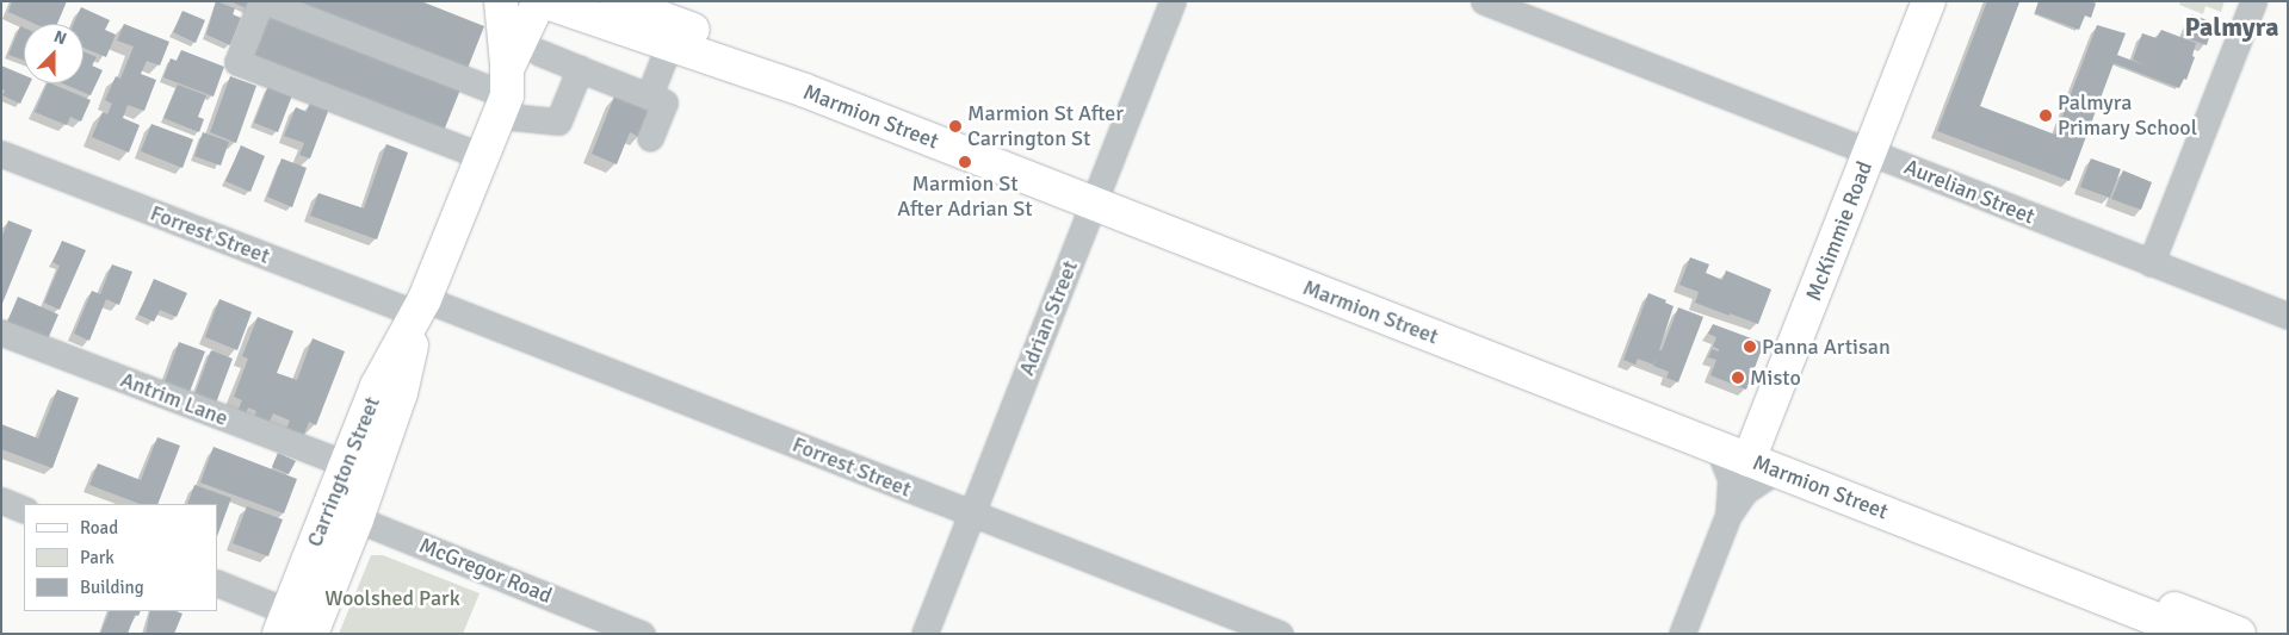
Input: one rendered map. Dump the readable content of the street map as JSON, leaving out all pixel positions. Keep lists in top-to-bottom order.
{
  "streets": {
    "main road": ["Marmion Street", "McKimmie Road", "Carrington Street"],
    "street": [
      "Aurelian Street",
      "Forrest Street",
      "Adrian Street",
      "Antrim Lane",
      "McGregor Road"
    ]
  },
  "crossings": [
    ["Marmion Street", "McKimmie Road"],
    ["Marmion Street", "Adrian Street"],
    ["Marmion Street", "Carrington Street"],
    ["Aurelian Street", "McKimmie Road"],
    ["Forrest Street", "Adrian Street"],
    ["Forrest Street", "Carrington Street"],
    ["Antrim Lane", "Carrington Street"],
    ["Carrington Street", "McGregor Road"]
  ],
  "districts": ["Palmyra"],
  "parks": ["Woolshed Park"],
  "places": [
    "Palmyra Primary School",
    "Marmion St After Carrington St",
    "Marmion St After Adrian St",
    "Panna Artisan",
    "Misto"
  ],
  "legend": ["Road", "Park", "Building"],
  "north": "top"
}
